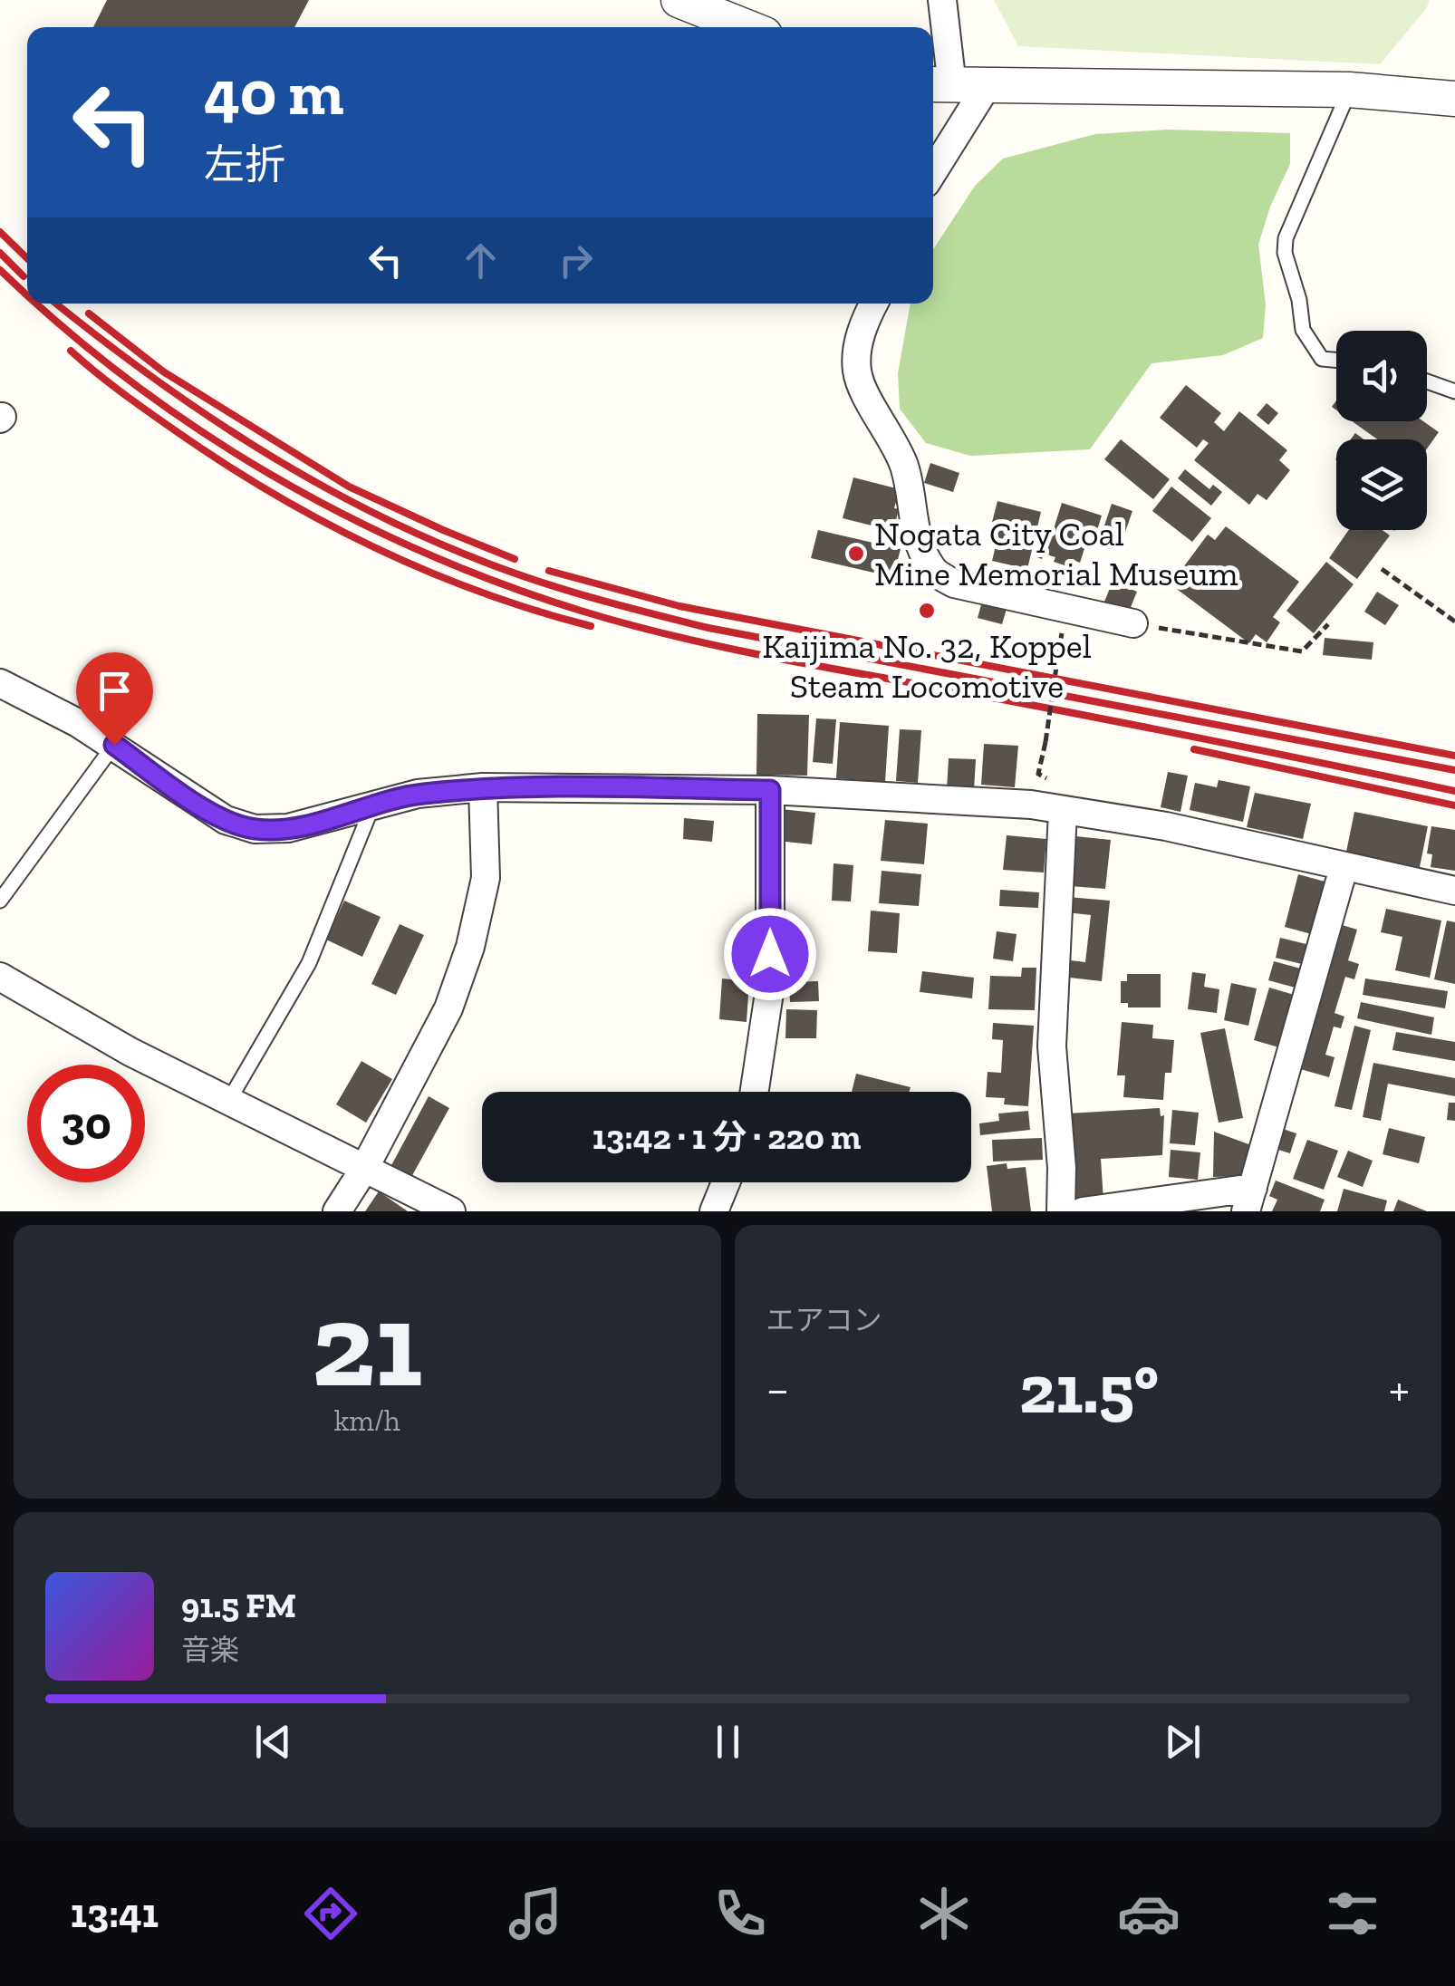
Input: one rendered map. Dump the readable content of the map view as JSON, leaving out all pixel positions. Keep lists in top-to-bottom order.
{
  "places": ["Nogata City Coal Mine Memorial Museum", "Kaijima No. 32, Koppel Steam Locomotive"],
  "page": {
    "turn": ["40 m", "左折"],
    "limit": "30",
    "trip": "13:42 · 1 分 · 220 m",
    "tile": [
      ["21", "km/h"],
      "エアコン"
    ],
    "heat": ["−", "21.5°", "+"],
    "song": ["91.5 FM", "音楽"],
    "tabs": "13:41"
  }
}
